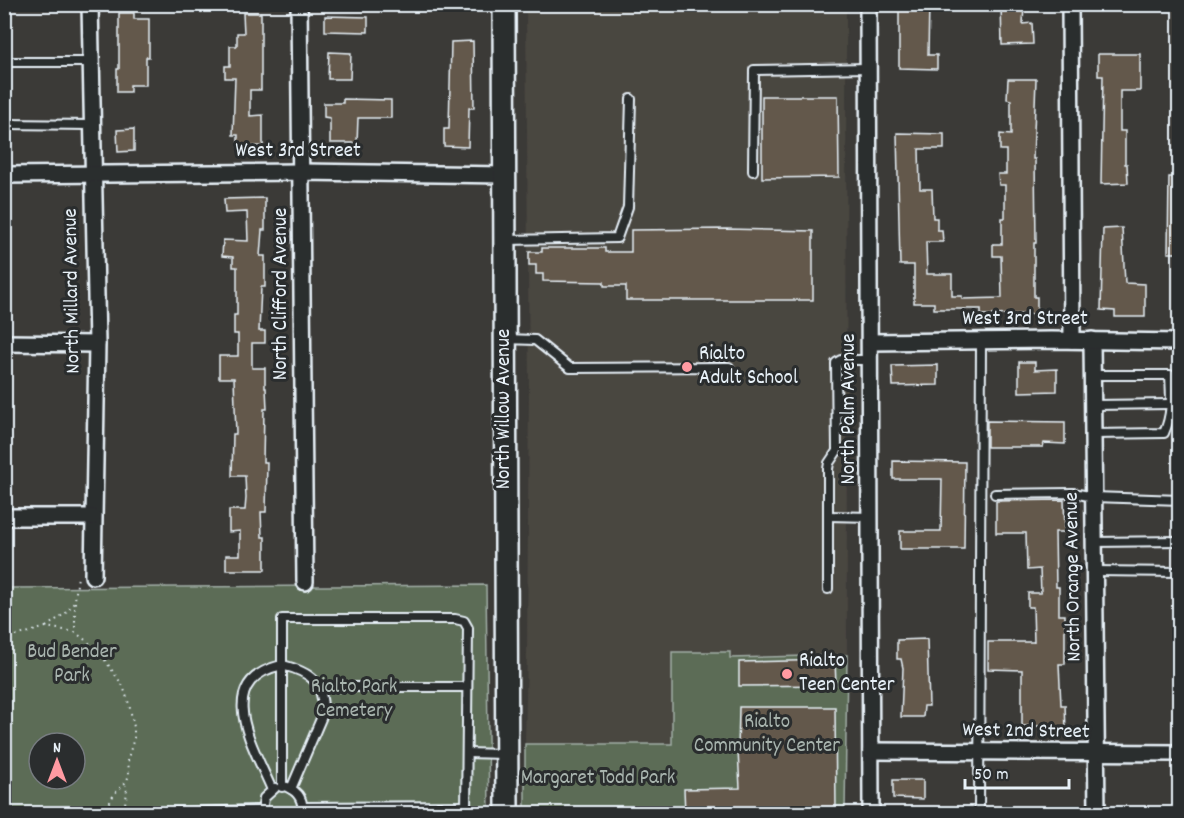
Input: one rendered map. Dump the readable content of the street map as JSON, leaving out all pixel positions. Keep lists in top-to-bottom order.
{
  "streets": {
    "street": [
      "West 3rd Street",
      "North Millard Avenue",
      "North Clifford Avenue",
      "North Willow Avenue",
      "North Palm Avenue",
      "North Orange Avenue",
      "West 2nd Street"
    ]
  },
  "crossings": [
    ["West 3rd Street", "North Millard Avenue"],
    ["West 3rd Street", "North Clifford Avenue"],
    ["West 3rd Street", "North Willow Avenue"],
    ["West 3rd Street", "North Palm Avenue"],
    ["West 3rd Street", "North Orange Avenue"],
    ["North Palm Avenue", "West 2nd Street"],
    ["North Orange Avenue", "West 2nd Street"]
  ],
  "parks": [
    "Bud Bender Park",
    "Rialto Park Cemetery",
    "Rialto Community Center",
    "Margaret Todd Park"
  ],
  "places": ["Rialto Adult School", "Rialto Teen Center"],
  "scale_bar": "50 m",
  "north": "top"
}
